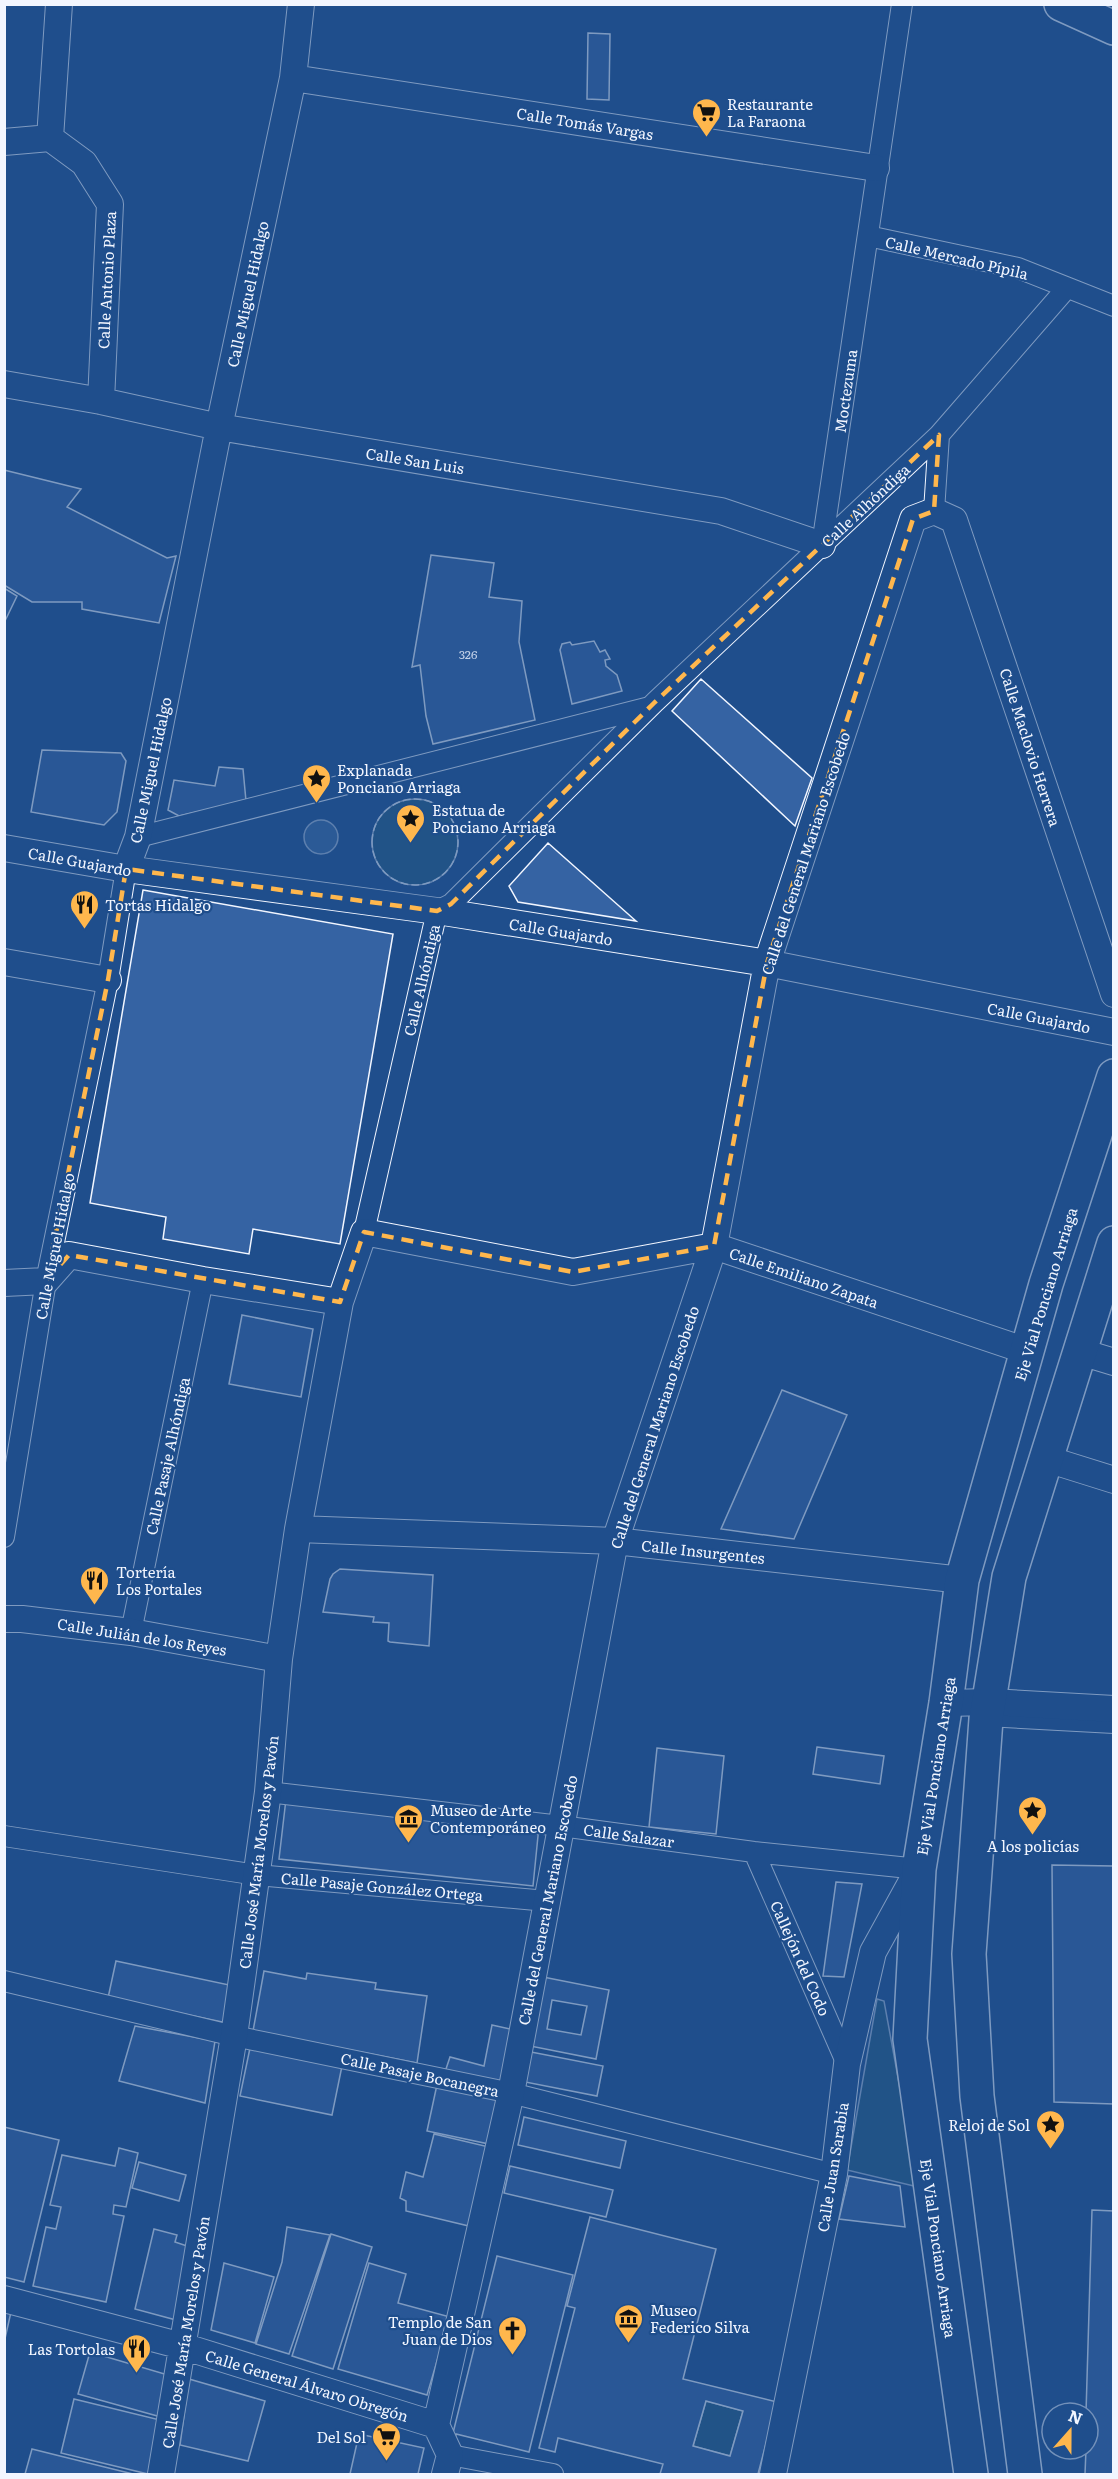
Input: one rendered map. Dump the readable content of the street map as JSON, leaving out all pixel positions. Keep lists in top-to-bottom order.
{
  "streets": {
    "main road": ["Eje Vial Ponciano Arriaga"],
    "street": [
      "Calle Tomás Vargas",
      "Calle Mercado Pípila",
      "Calle Antonio Plaza",
      "Calle Miguel Hidalgo",
      "Moctezuma",
      "Calle San Luis",
      "Calle Alhóndiga",
      "Calle Maclovio Herrera",
      "Calle del General Mariano Escobedo",
      "Calle Guajardo",
      "Calle Emiliano Zapata",
      "Calle Pasaje Alhóndiga",
      "Calle Insurgentes",
      "Calle Julián de los Reyes",
      "Calle Salazar",
      "Calle José María Morelos y Pavón",
      "Calle Pasaje González Ortega",
      "Callejón del Codo",
      "Calle Pasaje Bocanegra",
      "Calle Juan Sarabia",
      "Calle General Álvaro Obregón"
    ]
  },
  "crossings": [
    ["Calle Tomás Vargas", "Calle Miguel Hidalgo"],
    ["Calle Mercado Pípila", "Moctezuma"],
    ["Calle Mercado Pípila", "Calle Alhóndiga"],
    ["Calle Antonio Plaza", "Calle San Luis"],
    ["Calle Miguel Hidalgo", "Calle San Luis"],
    ["Calle Miguel Hidalgo", "Calle Alhóndiga"],
    ["Calle Miguel Hidalgo", "Calle Guajardo"],
    ["Moctezuma", "Calle San Luis"],
    ["Moctezuma", "Calle Alhóndiga"],
    ["Calle San Luis", "Calle Alhóndiga"],
    ["Calle Alhóndiga", "Calle Guajardo"],
    ["Calle Alhóndiga", "Calle Emiliano Zapata"],
    ["Calle Alhóndiga", "Calle José María Morelos y Pavón"],
    ["Calle Maclovio Herrera", "Calle del General Mariano Escobedo"],
    ["Calle del General Mariano Escobedo", "Calle Guajardo"],
    ["Calle del General Mariano Escobedo", "Calle Emiliano Zapata"],
    ["Calle del General Mariano Escobedo", "Calle Insurgentes"],
    ["Calle del General Mariano Escobedo", "Calle Salazar"],
    ["Calle del General Mariano Escobedo", "Calle Pasaje González Ortega"],
    ["Calle del General Mariano Escobedo", "Calle Pasaje Bocanegra"],
    ["Calle del General Mariano Escobedo", "Calle General Álvaro Obregón"],
    ["Calle Emiliano Zapata", "Eje Vial Ponciano Arriaga"],
    ["Calle Emiliano Zapata", "Calle José María Morelos y Pavón"],
    ["Eje Vial Ponciano Arriaga", "Calle Insurgentes"],
    ["Eje Vial Ponciano Arriaga", "Calle Salazar"],
    ["Eje Vial Ponciano Arriaga", "Calle Juan Sarabia"],
    ["Calle Pasaje Alhóndiga", "Calle Julián de los Reyes"],
    ["Calle Insurgentes", "Calle José María Morelos y Pavón"],
    ["Calle Julián de los Reyes", "Calle José María Morelos y Pavón"],
    ["Calle Salazar", "Calle José María Morelos y Pavón"],
    ["Calle Salazar", "Callejón del Codo"],
    ["Calle Salazar", "Calle Juan Sarabia"],
    ["Calle José María Morelos y Pavón", "Calle Pasaje González Ortega"],
    ["Calle José María Morelos y Pavón", "Calle Pasaje Bocanegra"],
    ["Calle José María Morelos y Pavón", "Calle General Álvaro Obregón"],
    ["Callejón del Codo", "Calle Juan Sarabia"],
    ["Calle Pasaje Bocanegra", "Calle Juan Sarabia"]
  ],
  "places": {
    "supermarket": ["Restaurante La Faraona", "Del Sol"],
    "place": [
      "Explanada Ponciano Arriaga",
      "Estatua de Ponciano Arriaga",
      "A los policías",
      "Reloj de Sol"
    ],
    "restaurant": ["Tortas Hidalgo", "Tortería Los Portales", "Las Tortolas"],
    "museum": ["Museo de Arte Contemporáneo", "Museo Federico Silva"],
    "church": ["Templo de San Juan de Dios"]
  },
  "house_numbers": ["326"],
  "north": "top"
}
